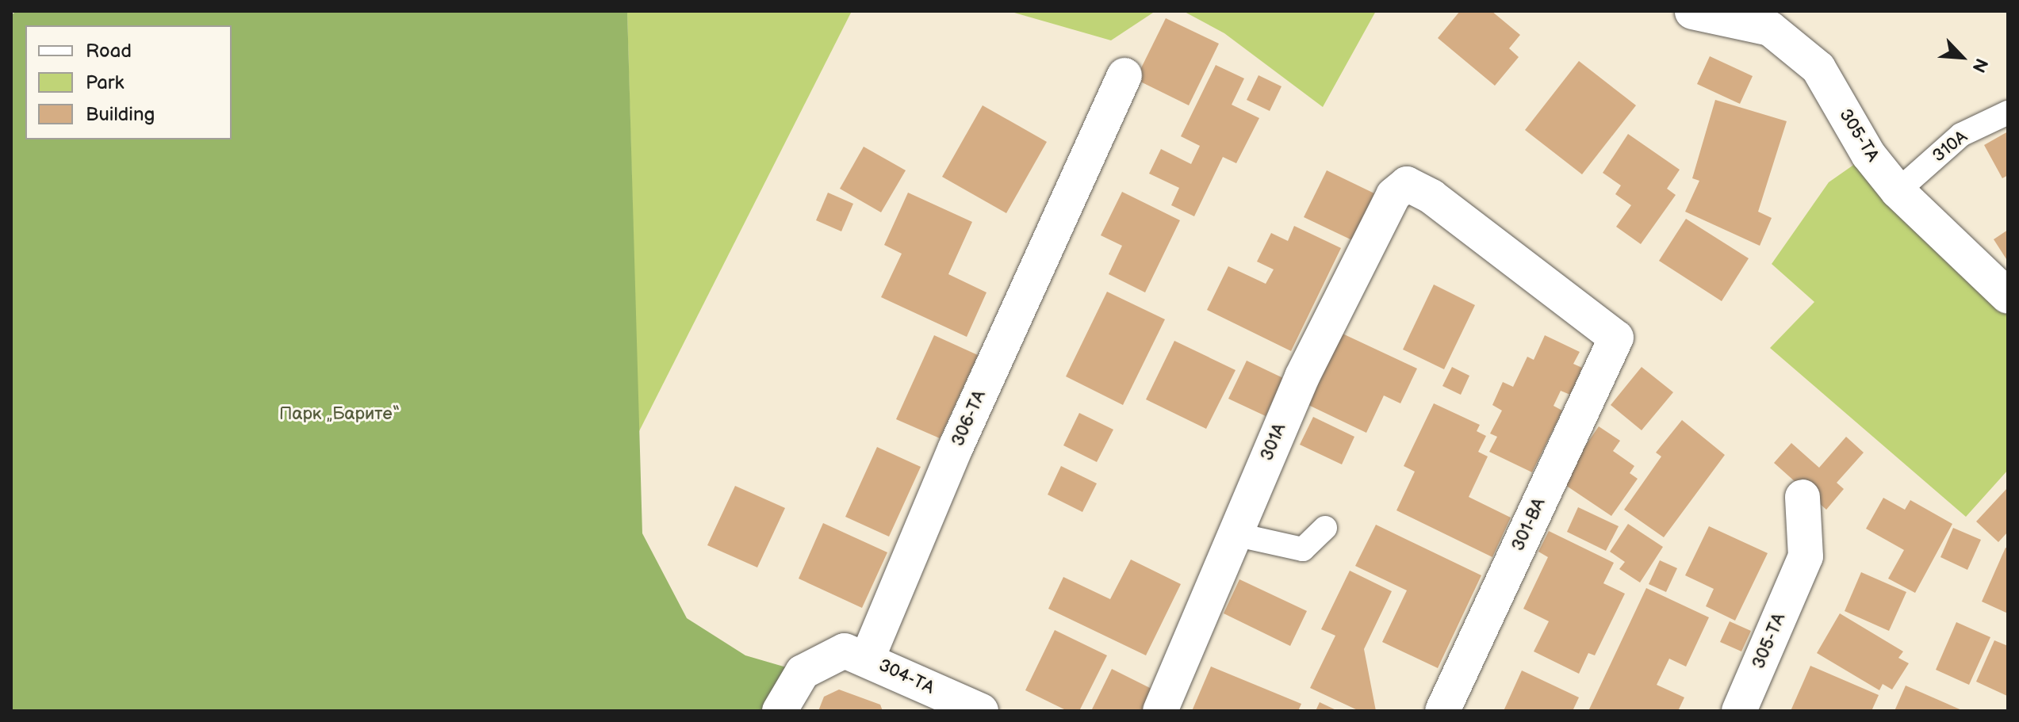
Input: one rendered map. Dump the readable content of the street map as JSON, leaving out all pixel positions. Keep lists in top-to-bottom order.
{
  "streets": {
    "street": [
      "305-ТА",
      "306-ТА",
      "301А",
      "301-ВА",
      "304-ТА"
    ],
    "lane": ["310А"]
  },
  "crossings": [
    ["305-ТА", "310А"],
    ["306-ТА", "304-ТА"],
    ["301А", "301-ВА"]
  ],
  "parks": ["Парк „Барите“"],
  "legend": ["Road", "Park", "Building"],
  "north": "bottom right"
}
